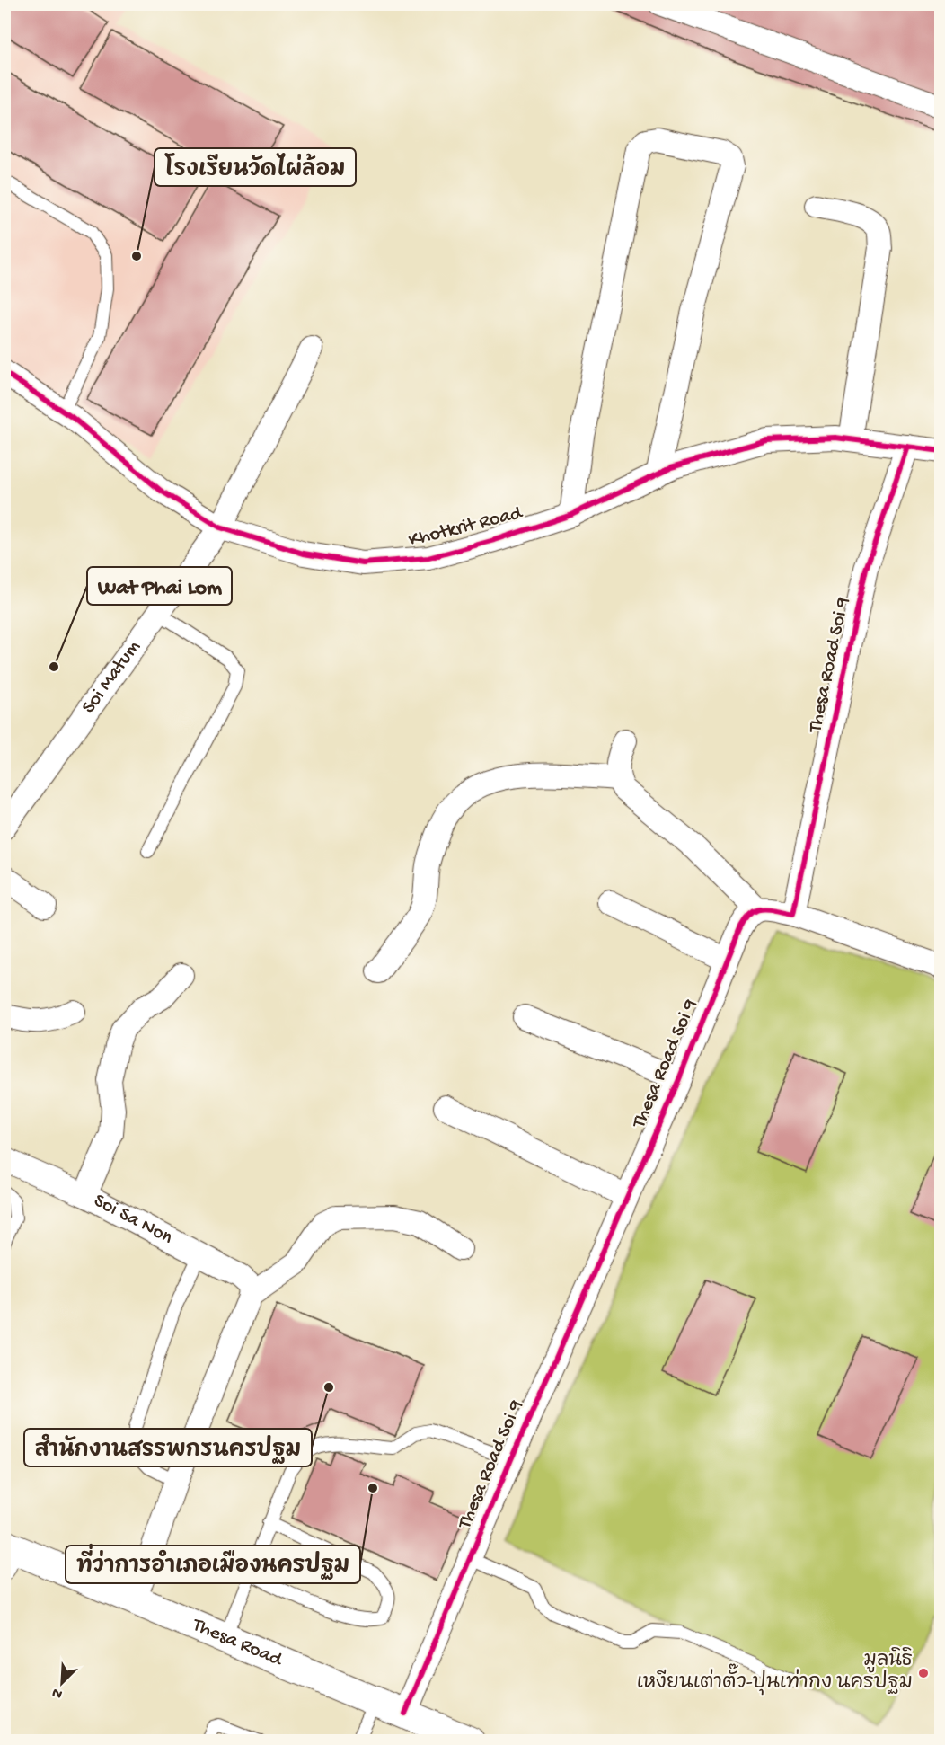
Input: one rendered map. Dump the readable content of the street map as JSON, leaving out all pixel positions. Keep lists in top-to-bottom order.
{
  "streets": {
    "main road": ["Thesa Road"],
    "street": [
      "Khotkrit Road",
      "Thesa Road Soi 9",
      "Soi Matum",
      "Soi Sa Non"
    ]
  },
  "crossings": [
    ["Khotkrit Road", "Thesa Road Soi 9"],
    ["Khotkrit Road", "Soi Matum"],
    ["Thesa Road Soi 9", "Thesa Road"]
  ],
  "places": [
    "โรงเรียนวัดไผ่ล้อม",
    "Wat Phai Lom",
    "สำนักงานสรรพกรนครปฐม",
    "ที่ว่าการอำเภอเมืองนครปฐม",
    "มูลนิธิ เหงียนเต่าตั๊ว-ปุนเท่ากง นครปฐม"
  ],
  "north": "bottom left"
}
